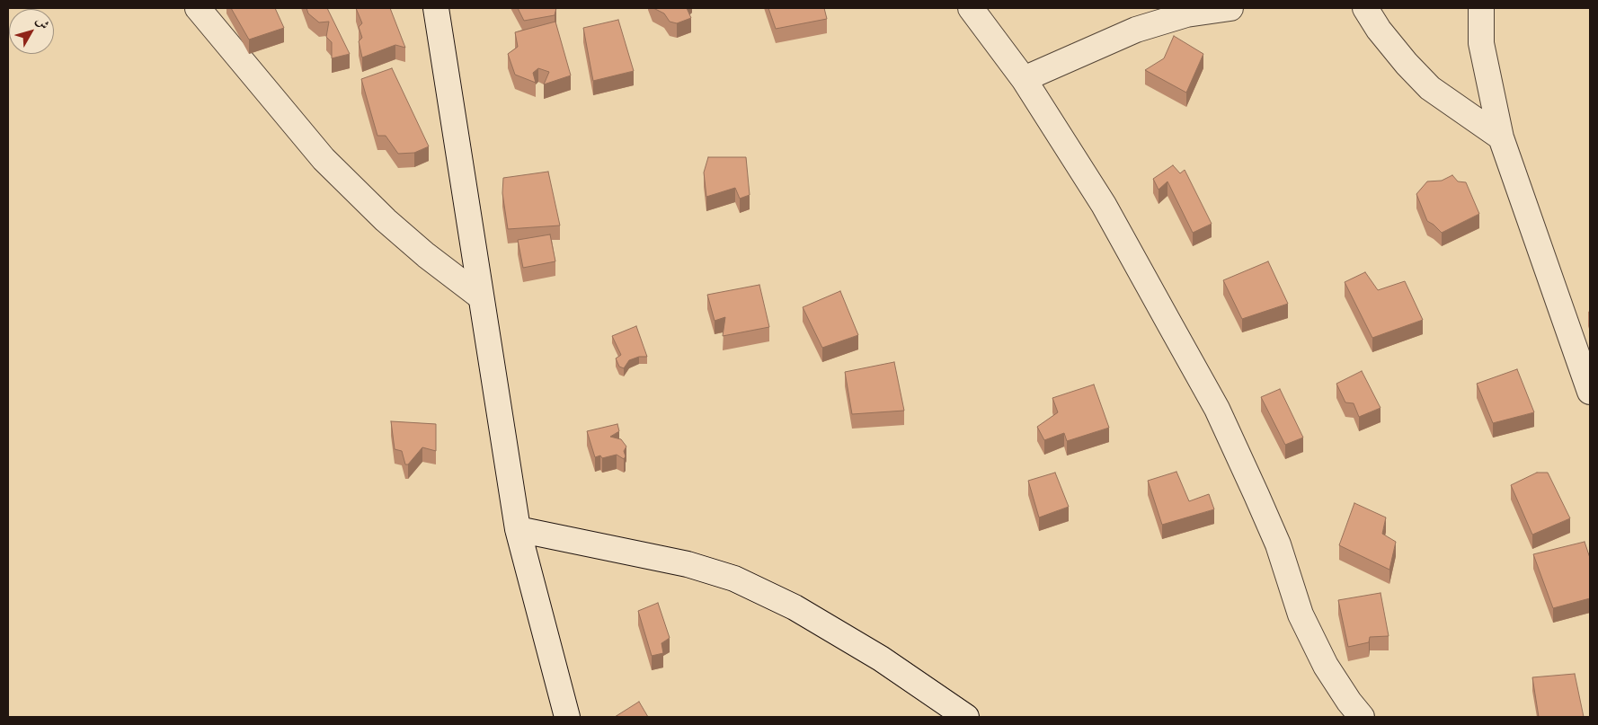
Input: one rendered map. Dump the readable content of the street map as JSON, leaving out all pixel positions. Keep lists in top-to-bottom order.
{
  "north": "top right"
}
